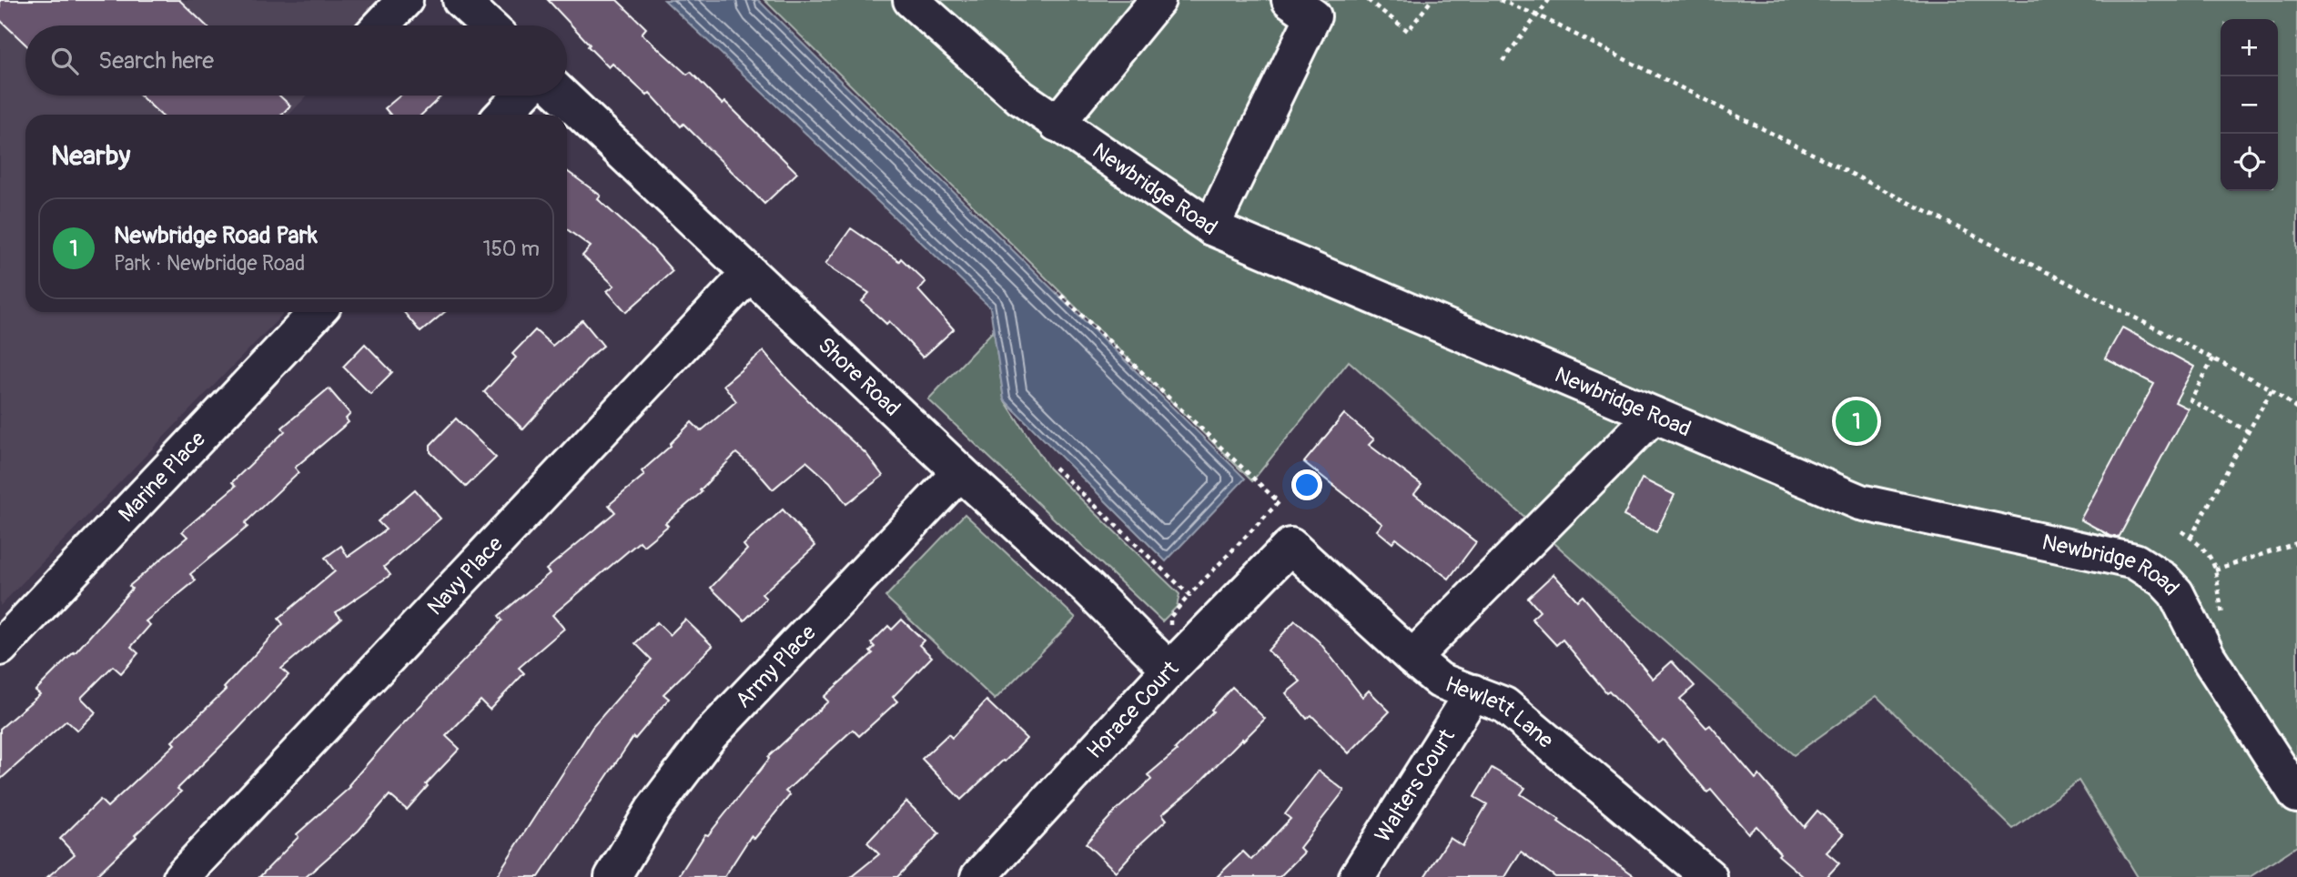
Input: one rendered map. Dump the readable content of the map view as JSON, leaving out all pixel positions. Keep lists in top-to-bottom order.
{
  "streets": {
    "street": [
      "Newbridge Road",
      "Shore Road",
      "Marine Place",
      "Navy Place",
      "Army Place",
      "Horace Court",
      "Hewlett Lane",
      "Walters Court"
    ]
  },
  "crossings": [
    ["Shore Road", "Navy Place"],
    ["Shore Road", "Army Place"],
    ["Shore Road", "Horace Court"],
    ["Horace Court", "Hewlett Lane"],
    ["Hewlett Lane", "Walters Court"]
  ],
  "page": {
    "map_buttons": ["+", "−"],
    "search": "Search here",
    "heading": "Nearby",
    "list": [
      {
        "mark": "1",
        "name": "Newbridge Road Park",
        "note": "Park · Newbridge Road",
        "value": "150 m"
      }
    ],
    "pins": "1"
  }
}
